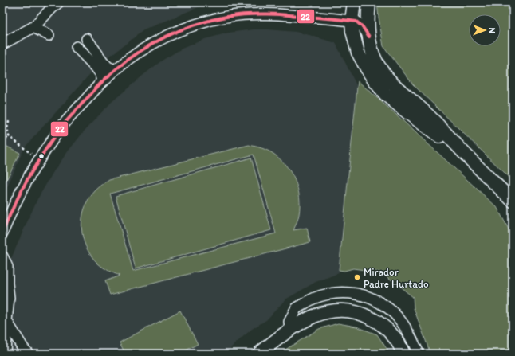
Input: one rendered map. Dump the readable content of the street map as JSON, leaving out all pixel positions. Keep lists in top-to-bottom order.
{
  "places": ["Mirador Padre Hurtado"],
  "lines": ["transit line 22"],
  "north": "right"
}
